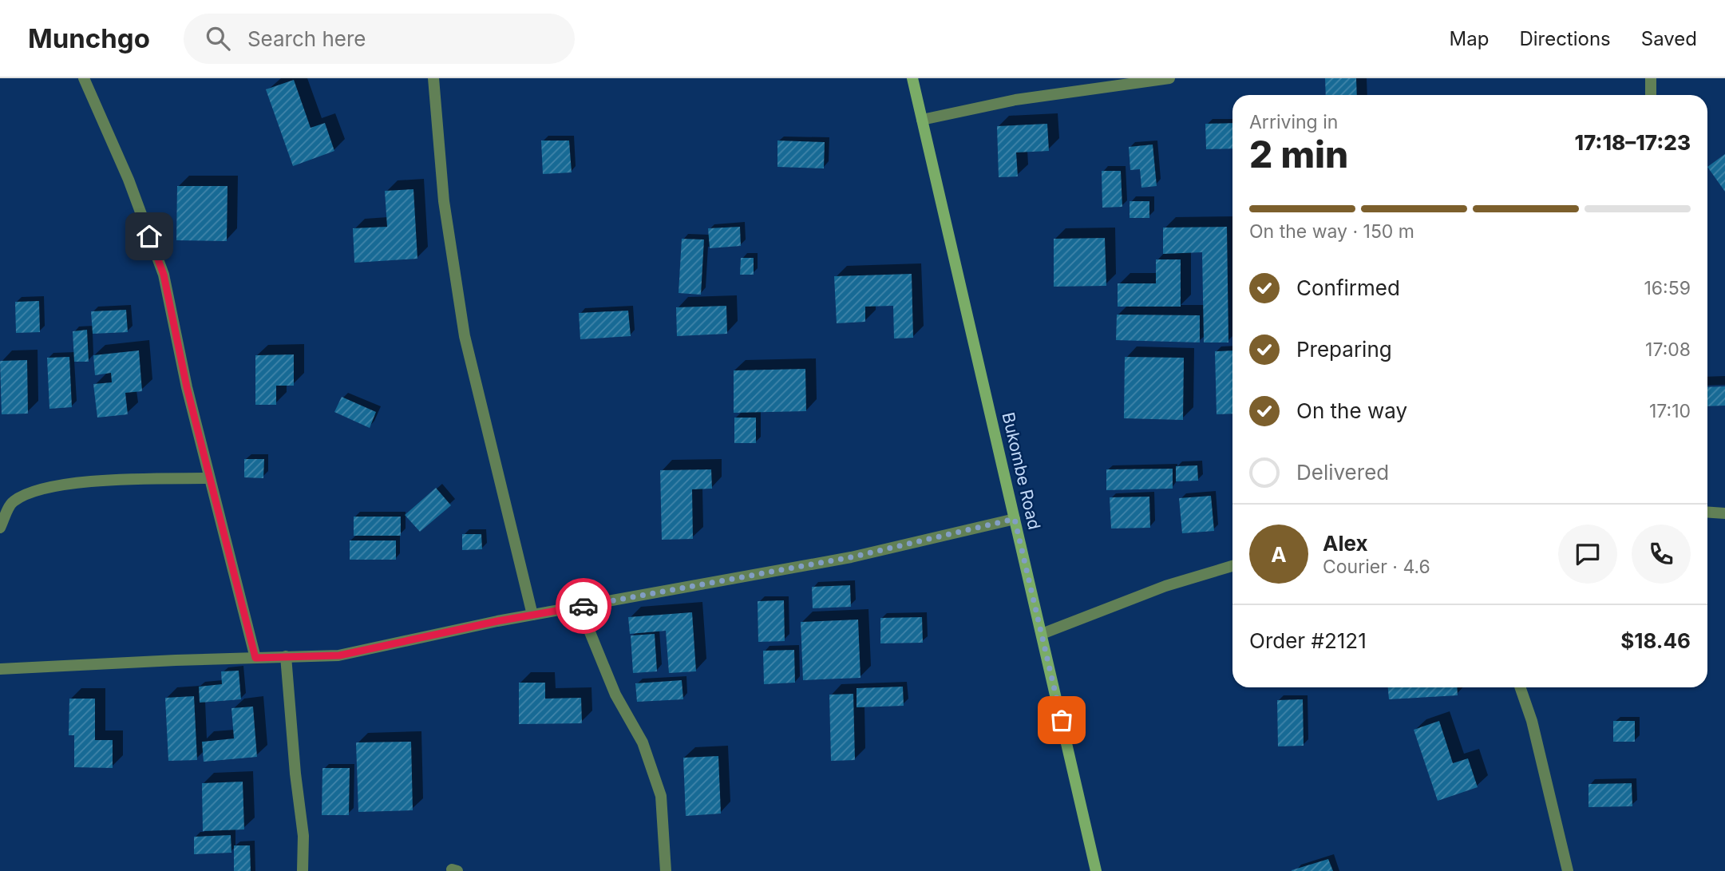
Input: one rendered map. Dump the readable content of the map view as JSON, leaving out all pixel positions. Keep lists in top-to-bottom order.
{
  "streets": {
    "main road": ["Bukombe Road"]
  },
  "page": {
    "header": "Munchgo",
    "search": "Search here",
    "nav": ["Map", "Directions", "Saved"],
    "heading": ["2 min", "Arriving in", "17:18–17:23"],
    "panel": [
      "Alex",
      "Courier · 4.6",
      "Order #2121",
      "$18.46"
    ],
    "bar": "On the way · 150 m",
    "list": [
      ["Confirmed", "16:59"],
      ["Preparing", "17:08"],
      ["On the way", "17:10"],
      "Delivered"
    ],
    "round": "A"
  }
}
